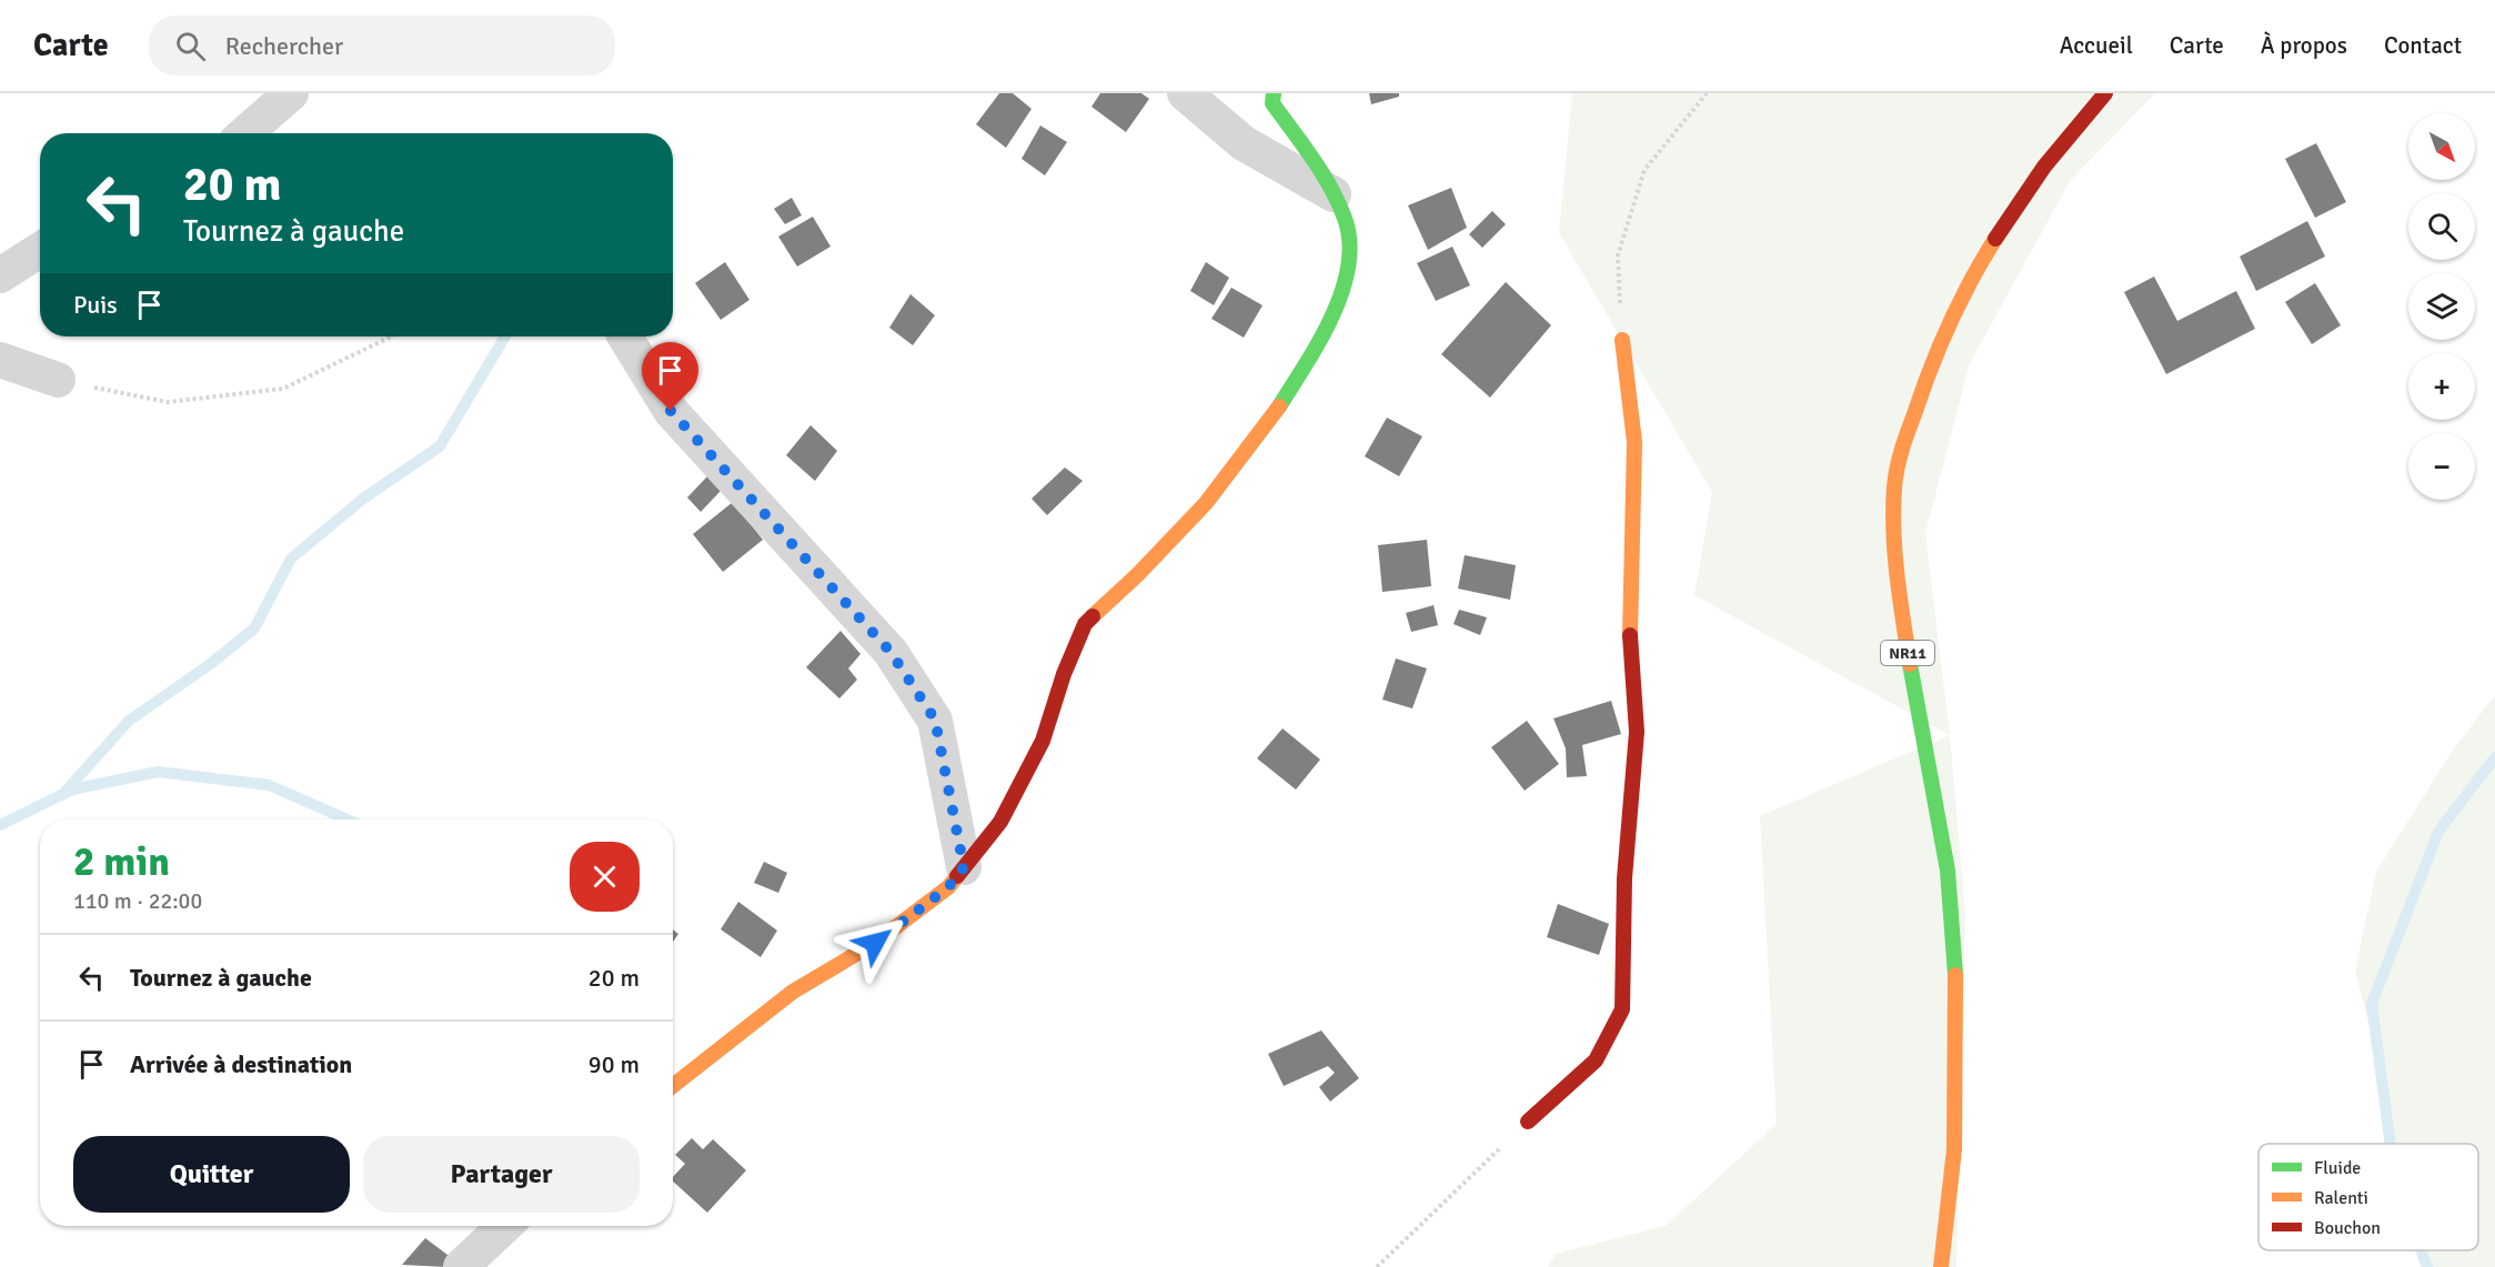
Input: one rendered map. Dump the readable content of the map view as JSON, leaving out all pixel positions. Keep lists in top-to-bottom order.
{
  "streets": {
    "main road": ["NR11"]
  },
  "legend": ["Fluide", "Ralenti", "Bouchon"],
  "north": "bottom right",
  "page": {
    "header": "Carte",
    "search": "Rechercher",
    "nav": [
      "Accueil",
      "Carte",
      "À propos",
      "Contact"
    ],
    "map_buttons": ["+", "−"],
    "turn": ["20 m", "Tournez à gauche"],
    "then": "Puis",
    "heading": ["2 min", "110 m · 22:00"],
    "list": [
      {
        "name": "Tournez à gauche",
        "value": "20 m"
      },
      {
        "name": "Arrivée à destination",
        "value": "90 m"
      }
    ],
    "buttons": ["Quitter", "Partager"]
  }
}
